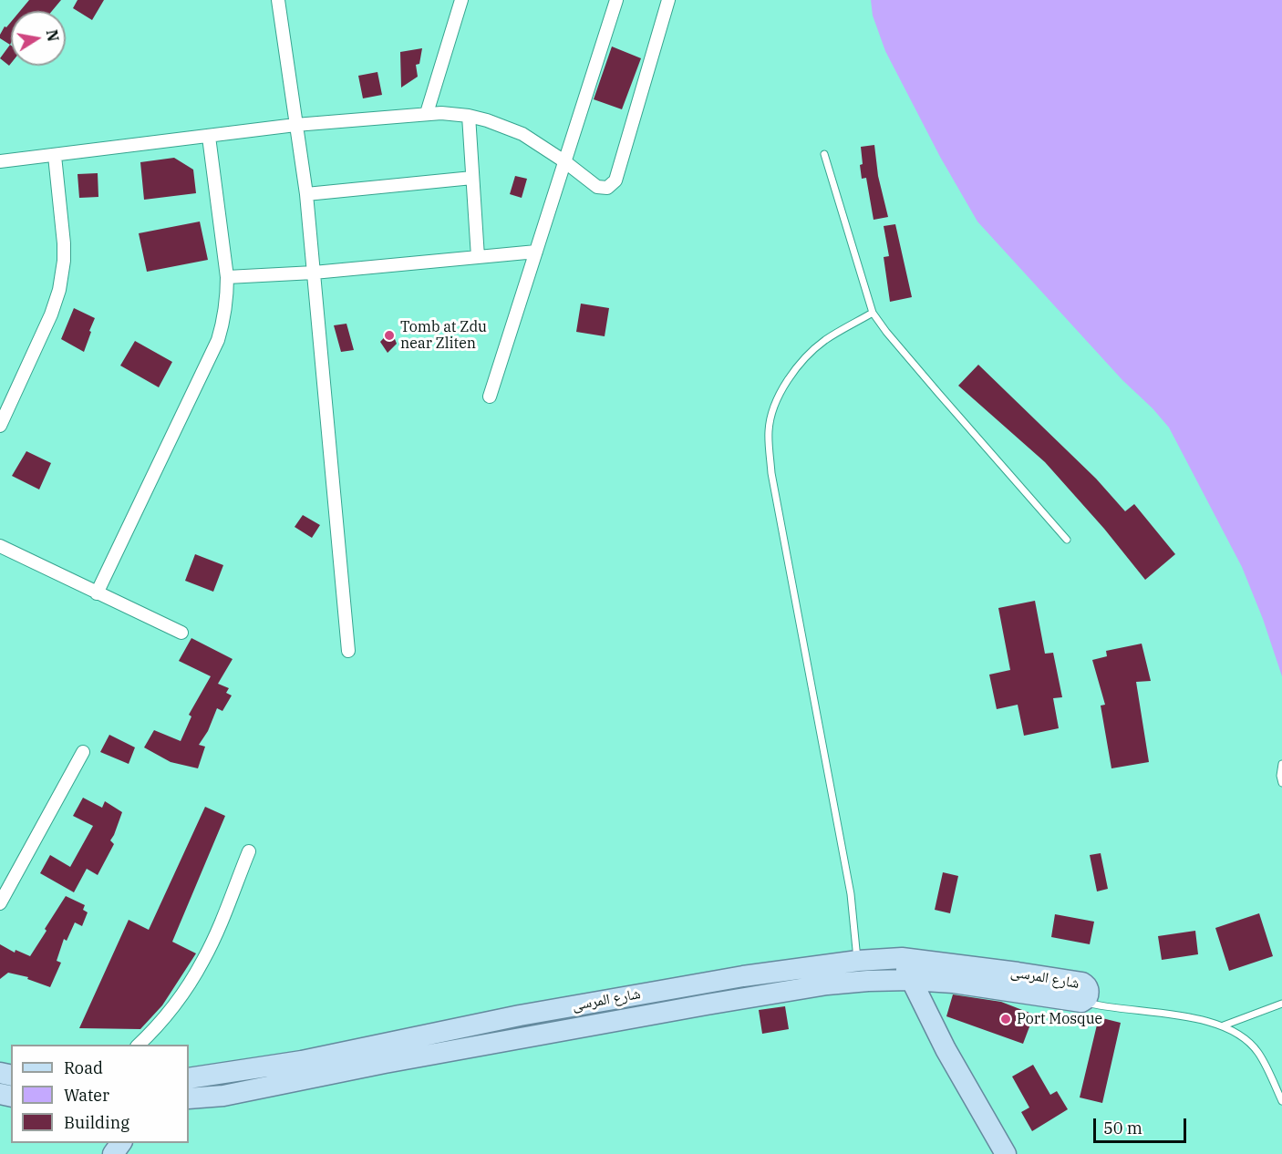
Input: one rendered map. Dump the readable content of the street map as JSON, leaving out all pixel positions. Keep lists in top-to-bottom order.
{
  "streets": {
    "main road": ["شارع المرسى"]
  },
  "places": ["Tomb at Zdu near Zliten", "Port Mosque"],
  "legend": ["Road", "Water", "Building"],
  "scale_bar": "50 m",
  "north": "right"
}
